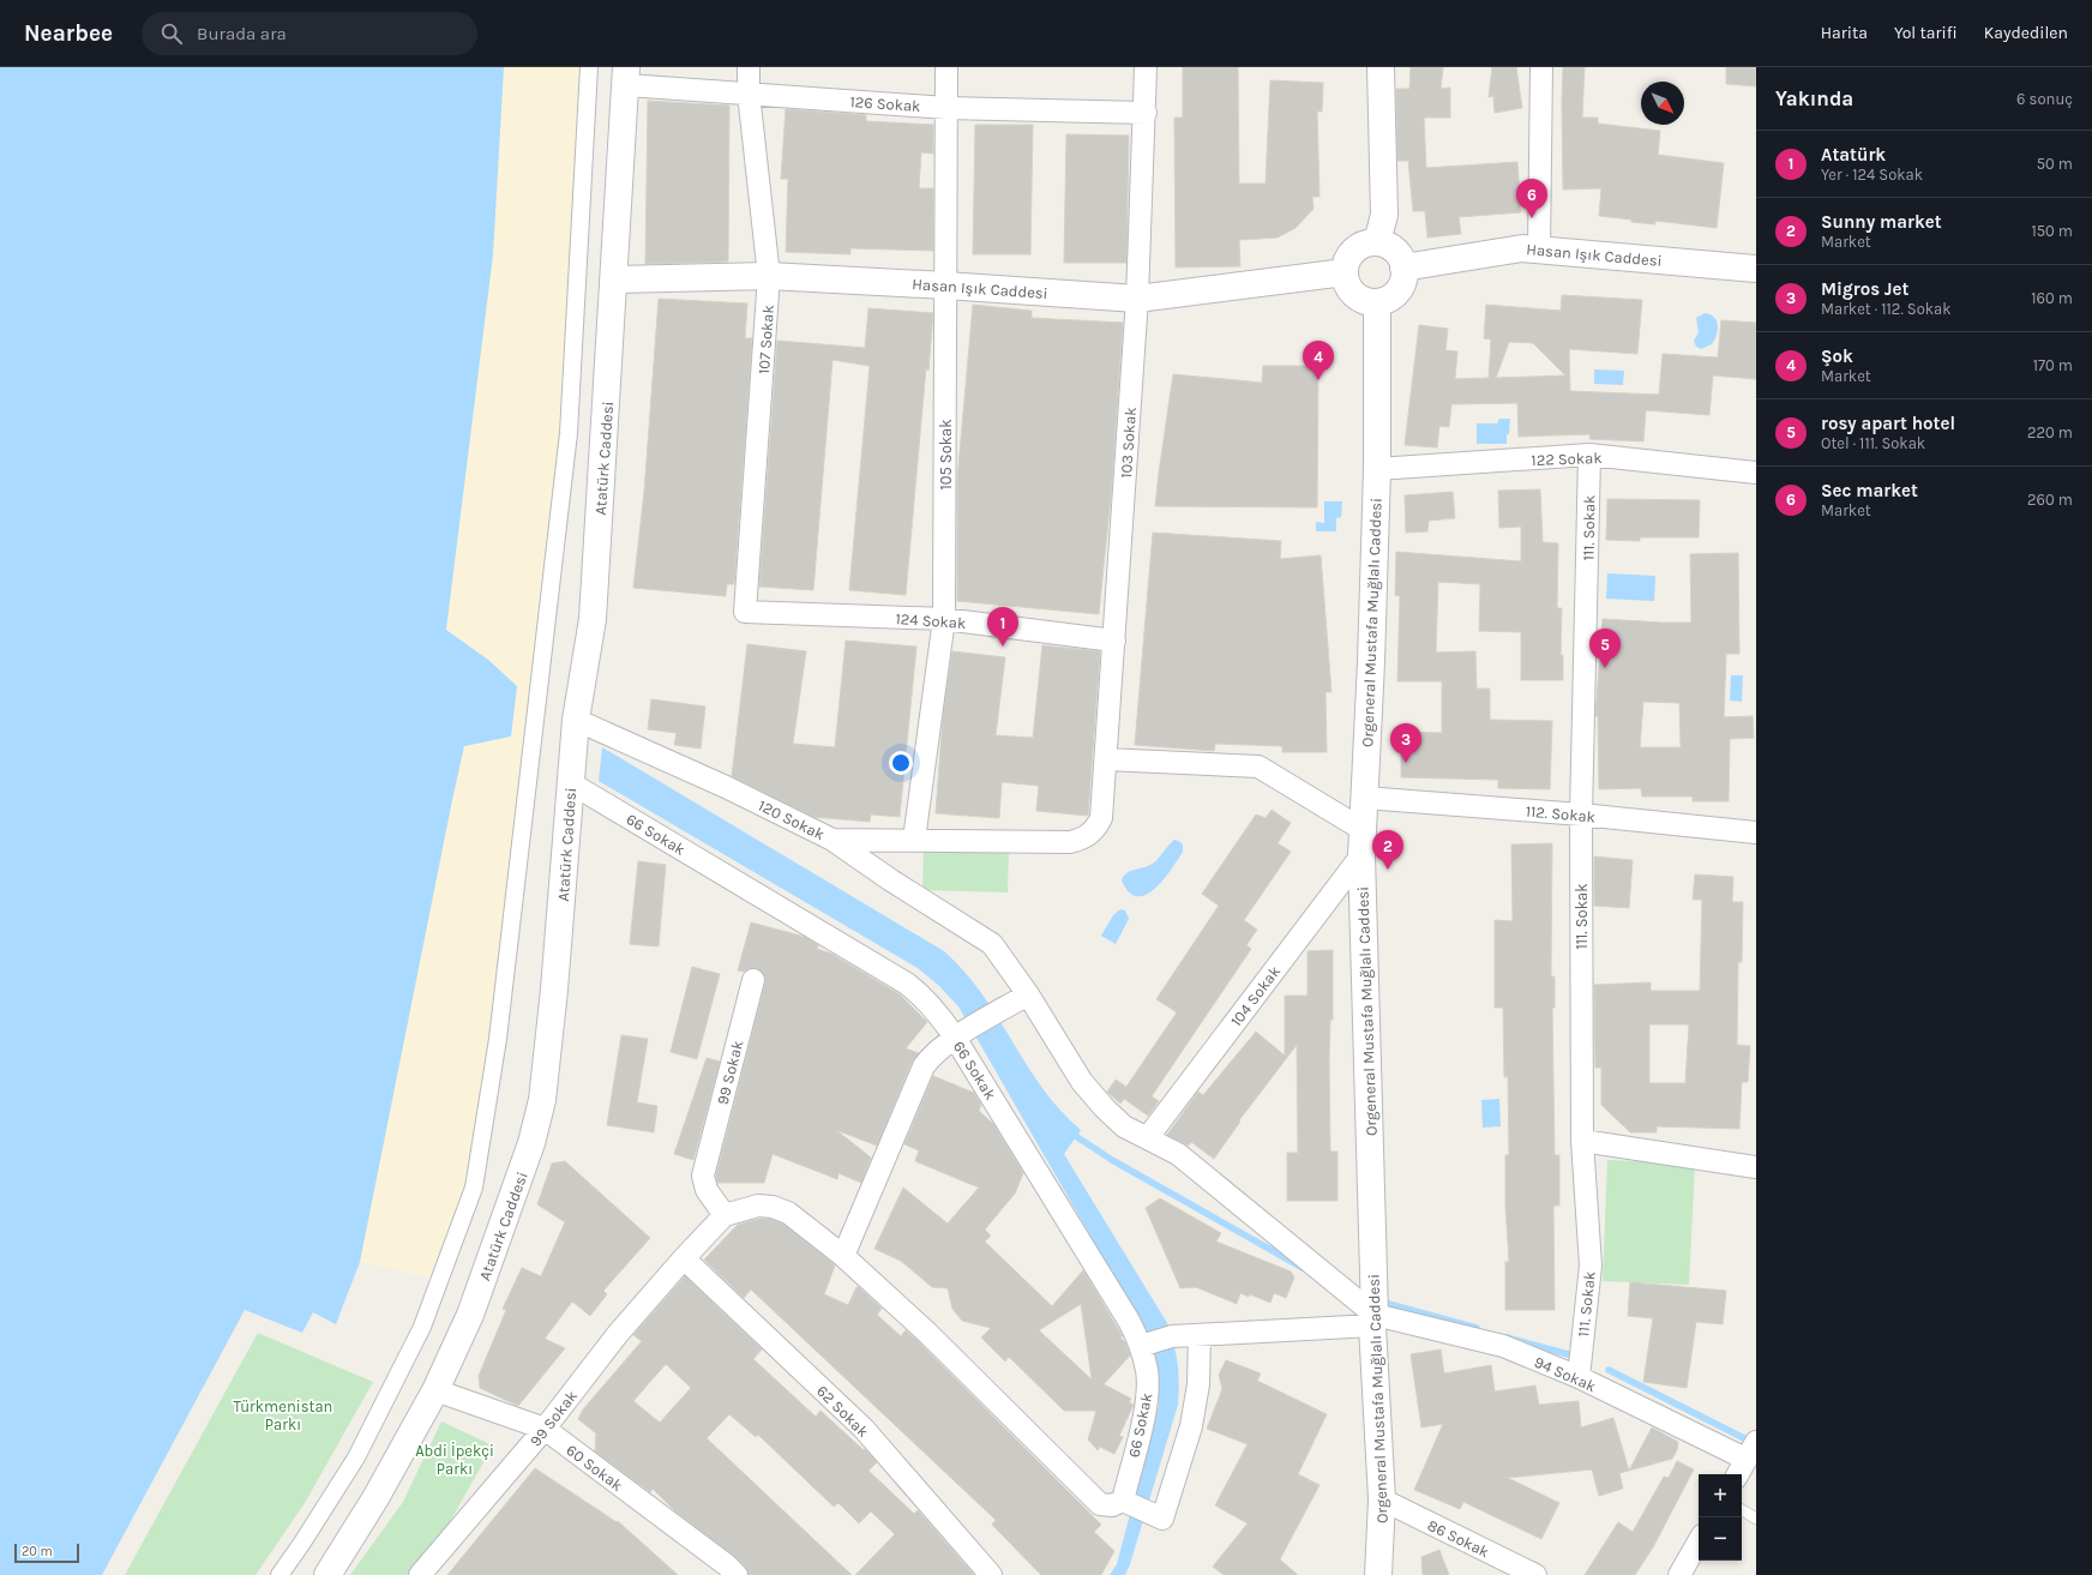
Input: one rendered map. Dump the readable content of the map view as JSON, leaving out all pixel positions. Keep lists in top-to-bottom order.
{
  "streets": {
    "street": [
      "126 Sokak",
      "Hasan Işık Caddesi",
      "107 Sokak",
      "103 Sokak",
      "105 Sokak",
      "Atatürk Caddesi",
      "122 Sokak",
      "111. Sokak",
      "124 Sokak",
      "Orgeneral Mustafa Muğlalı Caddesi",
      "112. Sokak",
      "120 Sokak",
      "66 Sokak",
      "104 Sokak",
      "99 Sokak",
      "94 Sokak",
      "62 Sokak",
      "60 Sokak",
      "86 Sokak"
    ]
  },
  "crossings": [
    ["126 Sokak", "107 Sokak"],
    ["126 Sokak", "103 Sokak"],
    ["126 Sokak", "105 Sokak"],
    ["126 Sokak", "Atatürk Caddesi"],
    ["Hasan Işık Caddesi", "107 Sokak"],
    ["Hasan Işık Caddesi", "103 Sokak"],
    ["Hasan Işık Caddesi", "105 Sokak"],
    ["Hasan Işık Caddesi", "Atatürk Caddesi"],
    ["Hasan Işık Caddesi", "Orgeneral Mustafa Muğlalı Caddesi"],
    ["107 Sokak", "124 Sokak"],
    ["103 Sokak", "124 Sokak"],
    ["103 Sokak", "120 Sokak"],
    ["105 Sokak", "124 Sokak"],
    ["105 Sokak", "120 Sokak"],
    ["Atatürk Caddesi", "120 Sokak"],
    ["Atatürk Caddesi", "66 Sokak"],
    ["Atatürk Caddesi", "60 Sokak"],
    ["122 Sokak", "111. Sokak"],
    ["122 Sokak", "Orgeneral Mustafa Muğlalı Caddesi"],
    ["111. Sokak", "112. Sokak"],
    ["111. Sokak", "94 Sokak"],
    ["Orgeneral Mustafa Muğlalı Caddesi", "112. Sokak"],
    ["Orgeneral Mustafa Muğlalı Caddesi", "104 Sokak"],
    ["Orgeneral Mustafa Muğlalı Caddesi", "94 Sokak"],
    ["Orgeneral Mustafa Muğlalı Caddesi", "86 Sokak"],
    ["99 Sokak", "62 Sokak"],
    ["99 Sokak", "60 Sokak"]
  ],
  "parks": ["Türkmenistan Parkı", "Abdi İpekçi Parkı"],
  "scale_bar": "20 m",
  "north": "bottom right",
  "page": {
    "header": "Nearbee",
    "search": "Burada ara",
    "nav": ["Harita", "Yol tarifi", "Kaydedilen"],
    "heading": ["Yakında", "6 sonuç"],
    "list": [
      {
        "mark": "1",
        "name": "Atatürk",
        "note": "Yer · 124 Sokak",
        "value": "50 m"
      },
      {
        "mark": "2",
        "name": "Sunny market",
        "note": "Market",
        "value": "150 m"
      },
      {
        "mark": "3",
        "name": "Migros Jet",
        "note": "Market · 112. Sokak",
        "value": "160 m"
      },
      {
        "mark": "4",
        "name": "Şok",
        "note": "Market",
        "value": "170 m"
      },
      {
        "mark": "5",
        "name": "rosy apart hotel",
        "note": "Otel · 111. Sokak",
        "value": "220 m"
      },
      {
        "mark": "6",
        "name": "Sec market",
        "note": "Market",
        "value": "260 m"
      }
    ],
    "pins": [
      "6",
      "4",
      "1",
      "5",
      "3",
      "2"
    ],
    "map_buttons": ["+", "−"],
    "scale": "20 m"
  }
}
